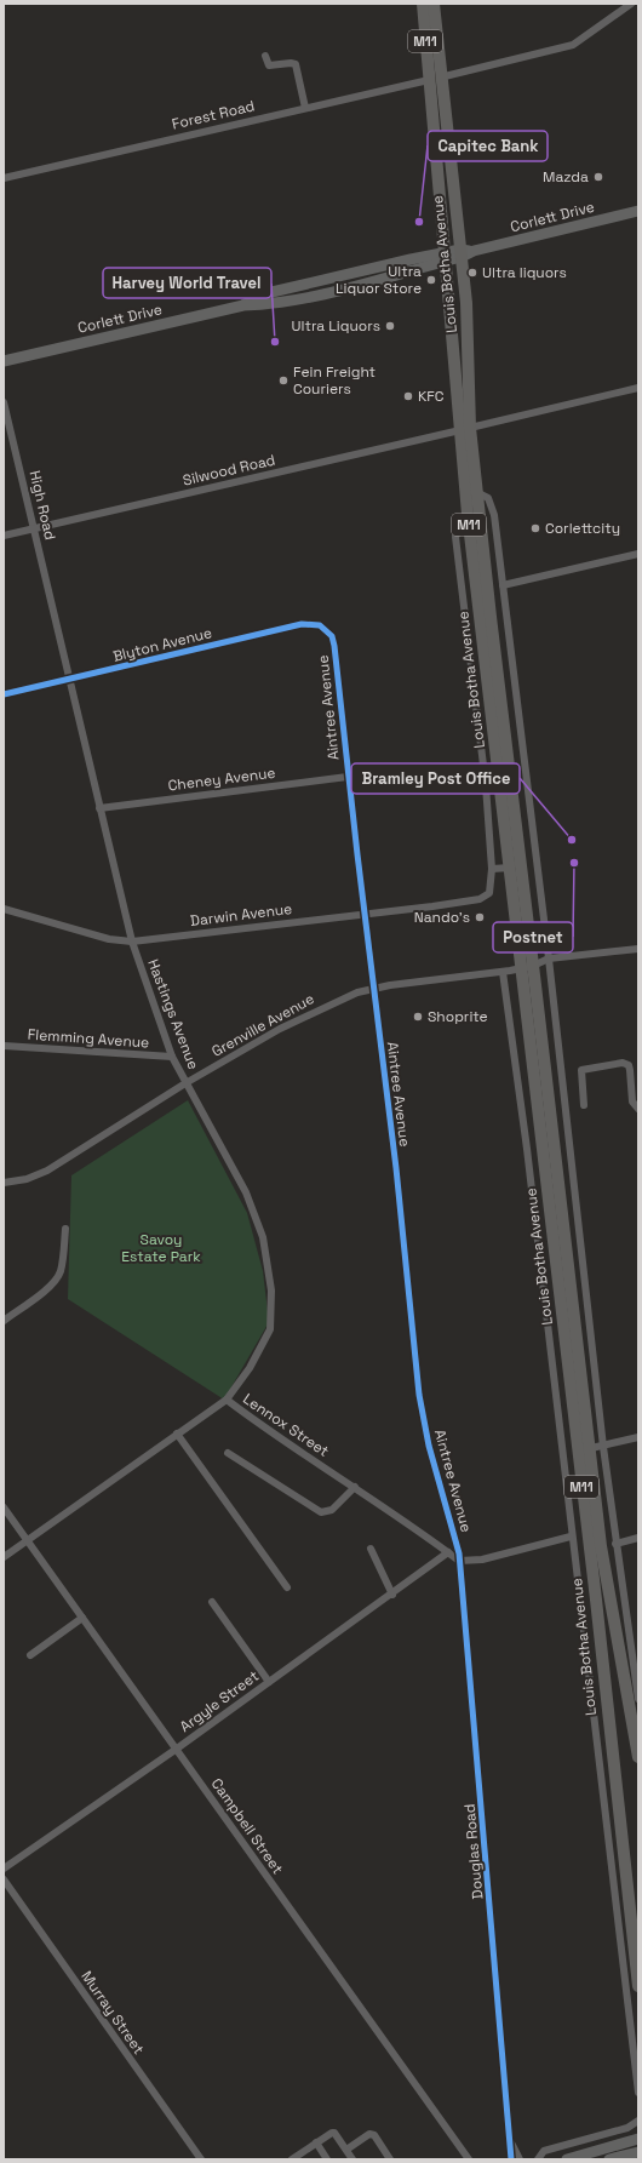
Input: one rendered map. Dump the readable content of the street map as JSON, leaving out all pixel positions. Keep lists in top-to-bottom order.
{
  "streets": {
    "main road": ["M11", "Corlett Drive", "Louis Botha Avenue"],
    "street": [
      "Forest Road",
      "Silwood Road",
      "High Road",
      "Blyton Avenue",
      "Aintree Avenue",
      "Cheney Avenue",
      "Darwin Avenue",
      "Hastings Avenue",
      "Grenville Avenue",
      "Flemming Avenue",
      "Lennox Street",
      "Argyle Street",
      "Campbell Street",
      "Douglas Road",
      "Murray Street"
    ]
  },
  "crossings": [
    ["Forest Road", "Louis Botha Avenue"],
    ["Corlett Drive", "Louis Botha Avenue"],
    ["Louis Botha Avenue", "Silwood Road"],
    ["Louis Botha Avenue", "Darwin Avenue"],
    ["Louis Botha Avenue", "Grenville Avenue"],
    ["Silwood Road", "High Road"],
    ["High Road", "Hastings Avenue"],
    ["Blyton Avenue", "Aintree Avenue"],
    ["Blyton Avenue", "Hastings Avenue"],
    ["Aintree Avenue", "Cheney Avenue"],
    ["Aintree Avenue", "Darwin Avenue"],
    ["Aintree Avenue", "Grenville Avenue"],
    ["Aintree Avenue", "Lennox Street"],
    ["Aintree Avenue", "Douglas Road"],
    ["Cheney Avenue", "Hastings Avenue"],
    ["Darwin Avenue", "Hastings Avenue"],
    ["Hastings Avenue", "Grenville Avenue"],
    ["Hastings Avenue", "Flemming Avenue"],
    ["Hastings Avenue", "Lennox Street"],
    ["Lennox Street", "Argyle Street"],
    ["Lennox Street", "Campbell Street"],
    ["Lennox Street", "Douglas Road"],
    ["Argyle Street", "Campbell Street"]
  ],
  "parks": ["Savoy Estate Park"],
  "places": [
    "Mazda",
    "Capitec Bank",
    "Ultra liquors",
    "Ultra Liquor Store",
    "Ultra Liquors",
    "Harvey World Travel",
    "Fein Freight Couriers",
    "KFC",
    "Corlettcity",
    "Bramley Post Office",
    "Postnet",
    "Nando's",
    "Shoprite"
  ]
}
